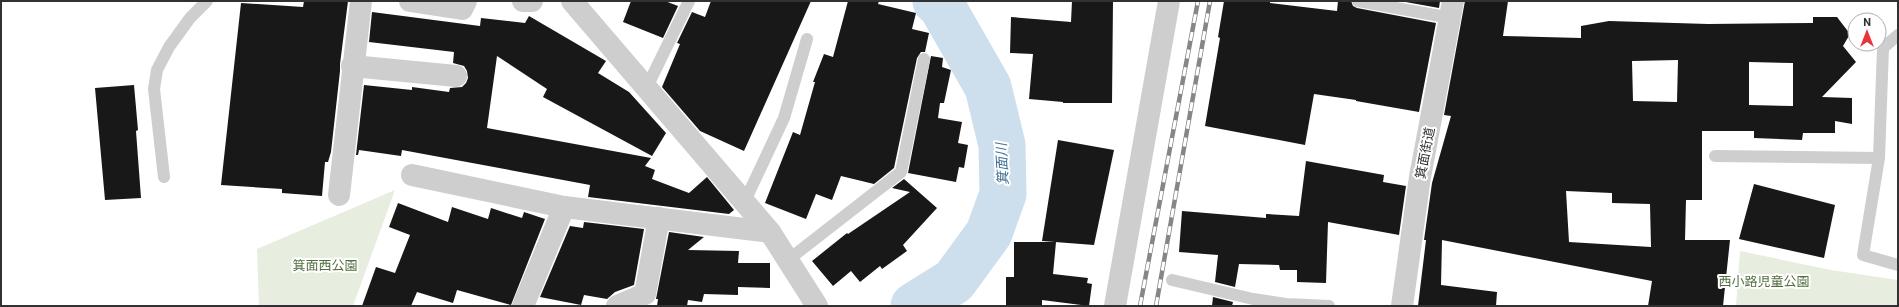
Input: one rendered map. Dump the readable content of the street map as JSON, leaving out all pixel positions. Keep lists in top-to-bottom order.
{
  "streets": {
    "street": ["箕面街道"]
  },
  "water": ["箕面川"],
  "parks": ["箕面西公園", "西小路児童公園"],
  "north": "top"
}
